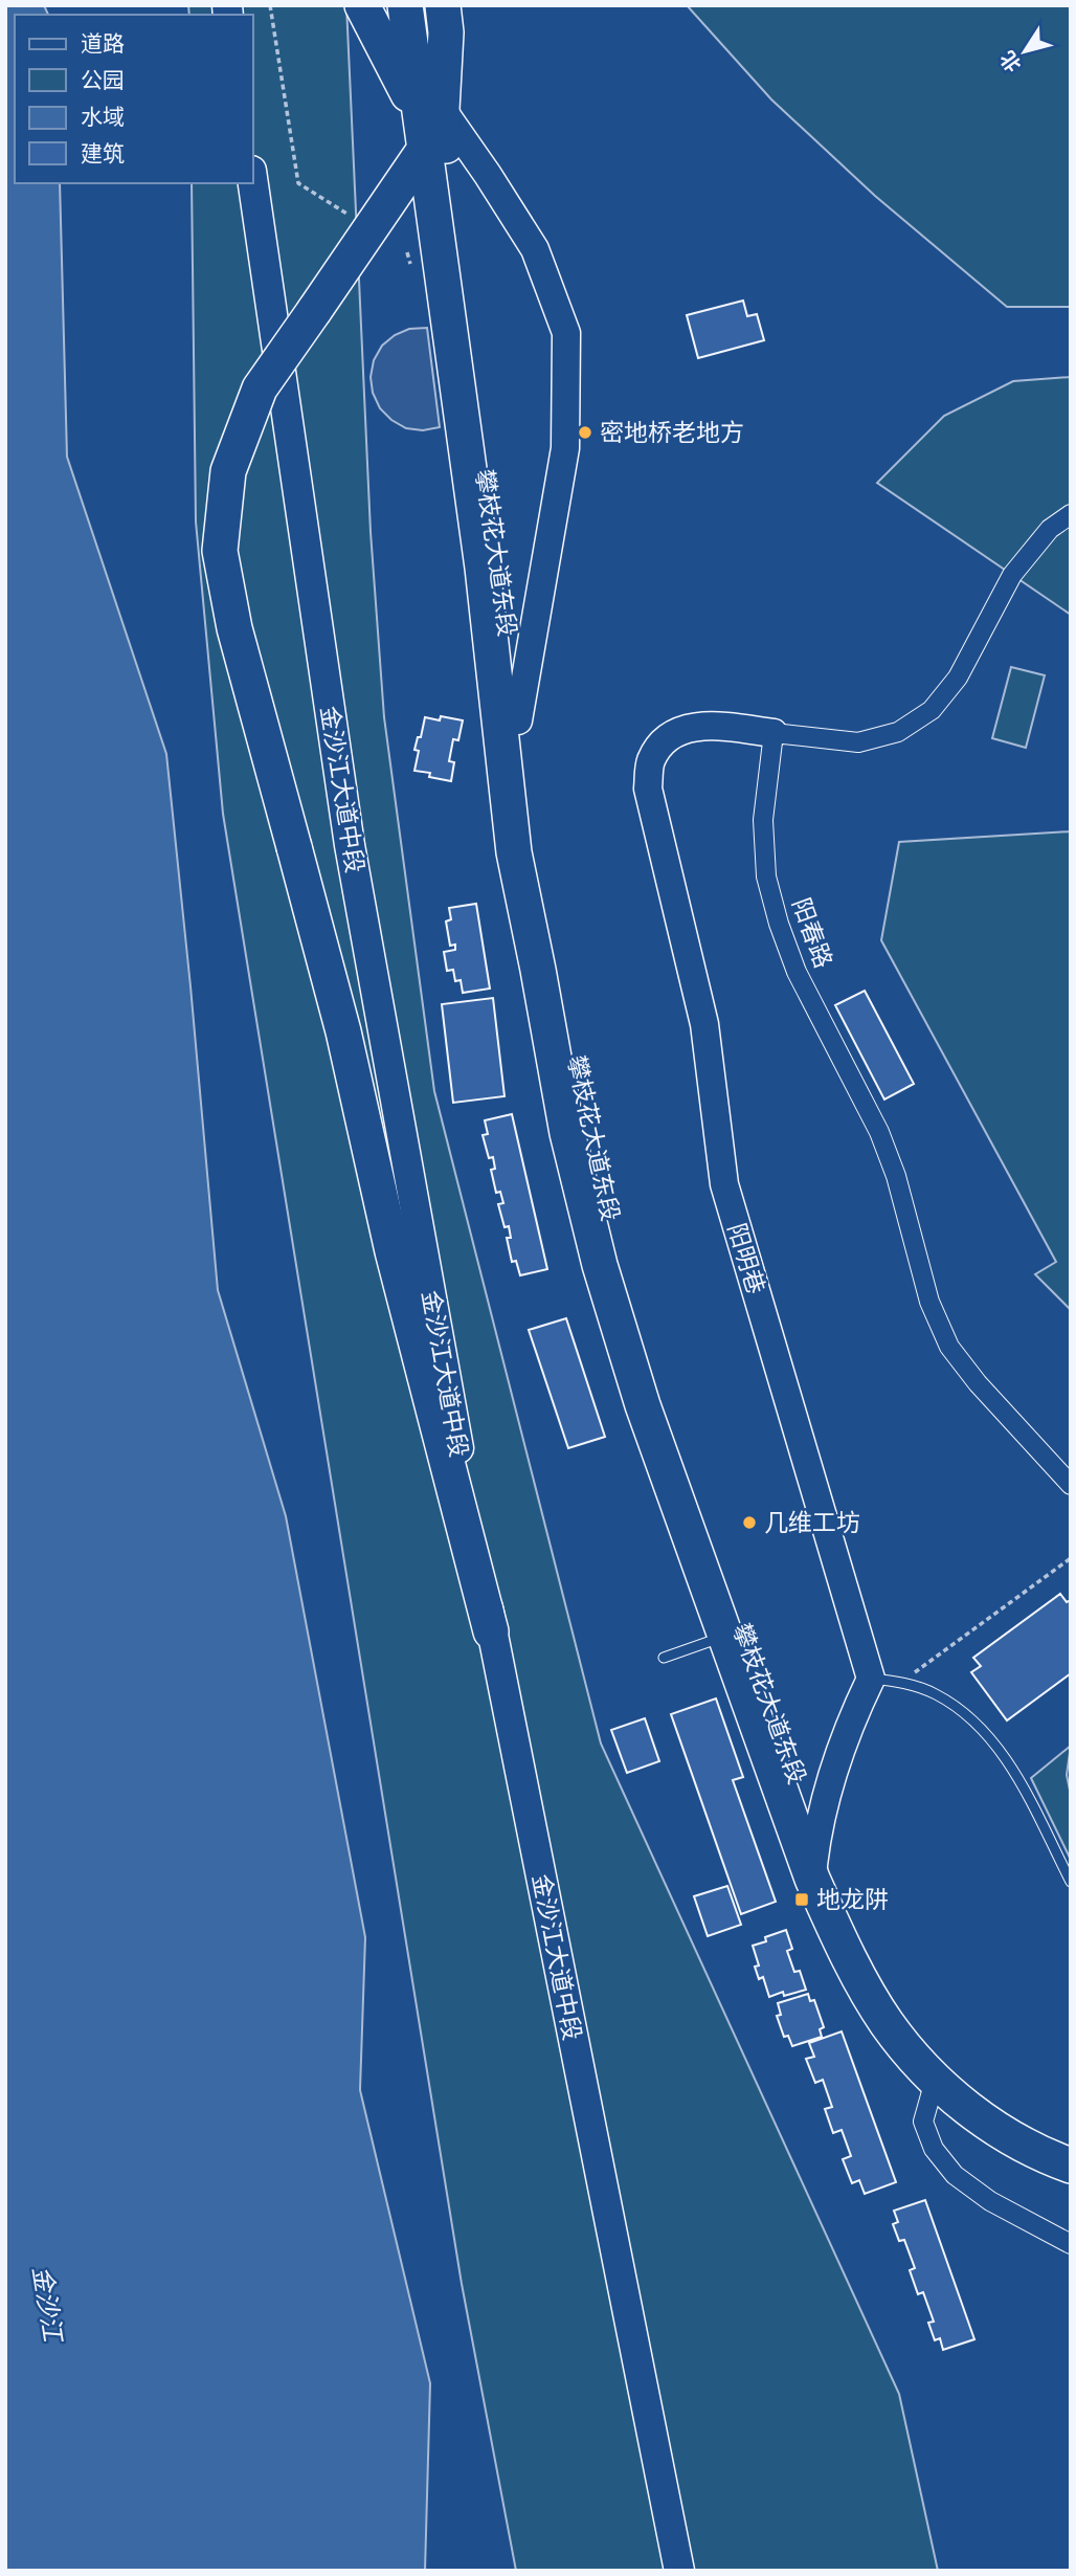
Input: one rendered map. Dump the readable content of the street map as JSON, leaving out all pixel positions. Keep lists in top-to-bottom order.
{
  "streets": {
    "highway": ["攀枝花大道东段"],
    "main road": ["金沙江大道中段"],
    "street": ["阳春路", "阳明巷"]
  },
  "crossings": [
    ["阳春路", "阳明巷"]
  ],
  "water": ["金沙江"],
  "places": {
    "other": ["密地桥老地方", "几维工坊"],
    "transit": ["地龙阱"]
  },
  "legend": [
    "道路",
    "公园",
    "水域",
    "建筑"
  ],
  "north": "bottom left"
}
